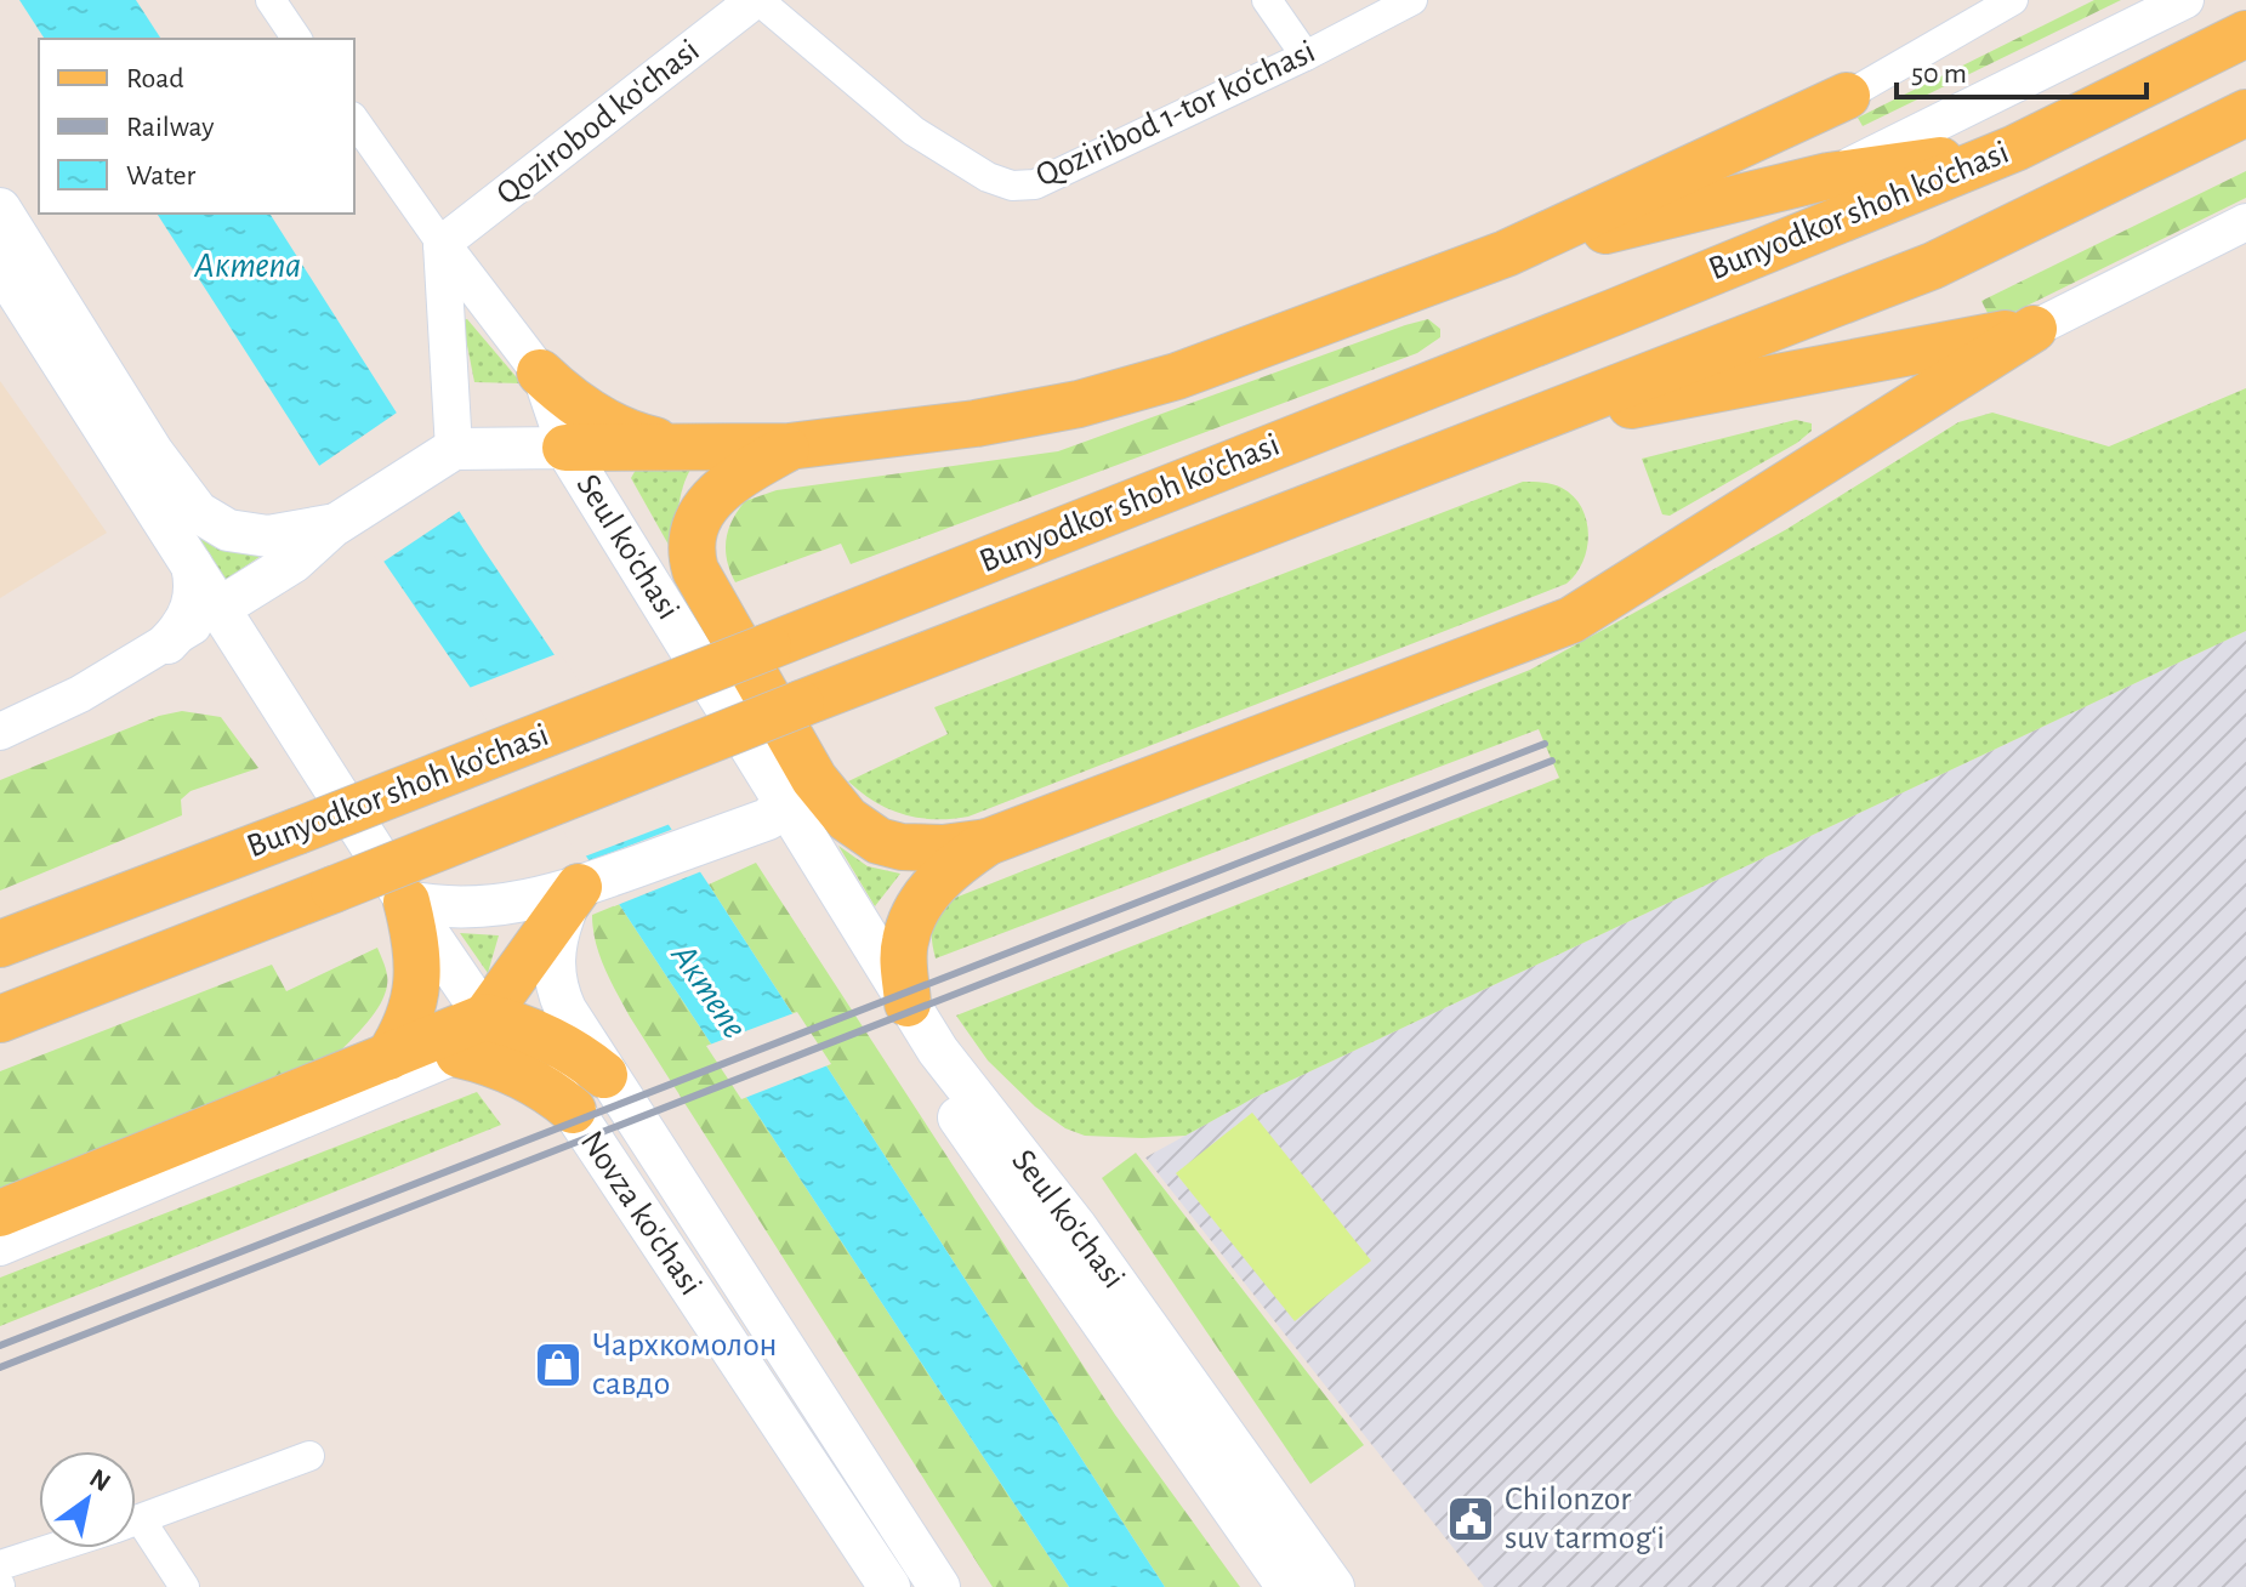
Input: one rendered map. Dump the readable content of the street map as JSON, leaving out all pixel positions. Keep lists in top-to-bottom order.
{
  "streets": {
    "main road": ["Bunyodkor shoh ko'chasi", "Seul ko'chasi", "Novza ko'chasi"],
    "street": ["Qoziribod 1-tor ko‘chasi", "Qozirobod ko'chasi"]
  },
  "crossings": [
    ["Qoziribod 1-tor ko‘chasi", "Qozirobod ko'chasi"]
  ],
  "water": ["Актепа", "Актепе"],
  "places": {
    "shop": ["Чархкомолон савдо"],
    "public building": ["Chilonzor suv tarmog‘i"]
  },
  "legend": ["Road", "Railway", "Water"],
  "scale_bar": "50 m",
  "north": "top right"
}
